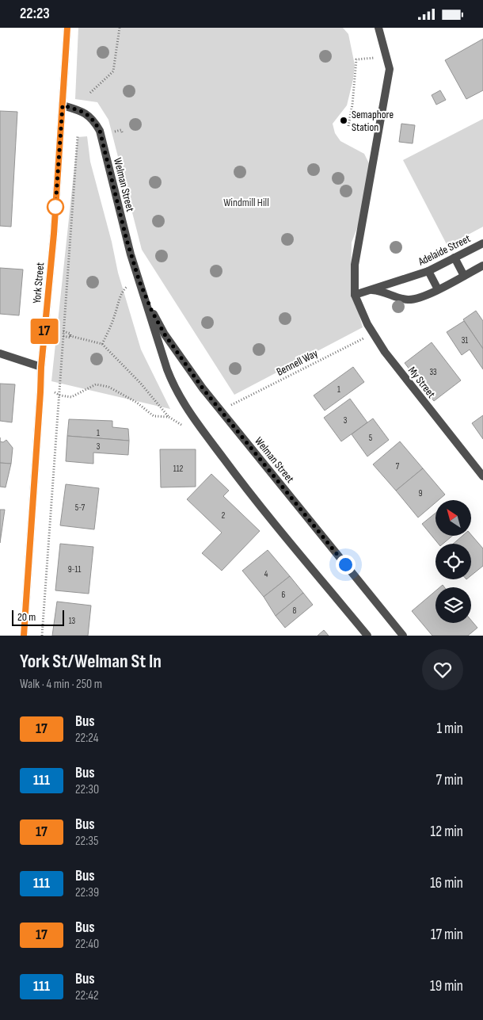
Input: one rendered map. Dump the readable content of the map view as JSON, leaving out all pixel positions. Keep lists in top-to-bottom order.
{
  "streets": {
    "street": [
      "Welman Street",
      "Adelaide Street",
      "York Street",
      "My Street"
    ],
    "path": ["Bennell Way"]
  },
  "crossings": [
    ["Welman Street", "York Street"],
    ["Adelaide Street", "My Street"],
    ["Bennell Way", "My Street"]
  ],
  "parks": ["Windmill Hill"],
  "places": ["Semaphore Station"],
  "lines": ["bus line 17"],
  "house_numbers": [
    "31",
    "33",
    "1",
    "3",
    "1",
    "5",
    "3",
    "7",
    "112",
    "9",
    "5-7",
    "2",
    "9-11",
    "4",
    "6",
    "8",
    "13"
  ],
  "scale_bar": "20 m",
  "north": "top left",
  "page": {
    "status": "22:23",
    "on_map": "17",
    "scale": "20 m",
    "heading": ["York St/Welman St In", "Walk · 4 min · 250 m"],
    "list": [
      {
        "mark": "17",
        "name": "Bus",
        "note": "22:24",
        "value": "1 min"
      },
      {
        "mark": "111",
        "name": "Bus",
        "note": "22:30",
        "value": "7 min"
      },
      {
        "mark": "17",
        "name": "Bus",
        "note": "22:35",
        "value": "12 min"
      },
      {
        "mark": "111",
        "name": "Bus",
        "note": "22:39",
        "value": "16 min"
      },
      {
        "mark": "17",
        "name": "Bus",
        "note": "22:40",
        "value": "17 min"
      },
      {
        "mark": "111",
        "name": "Bus",
        "note": "22:42",
        "value": "19 min"
      }
    ]
  }
}
